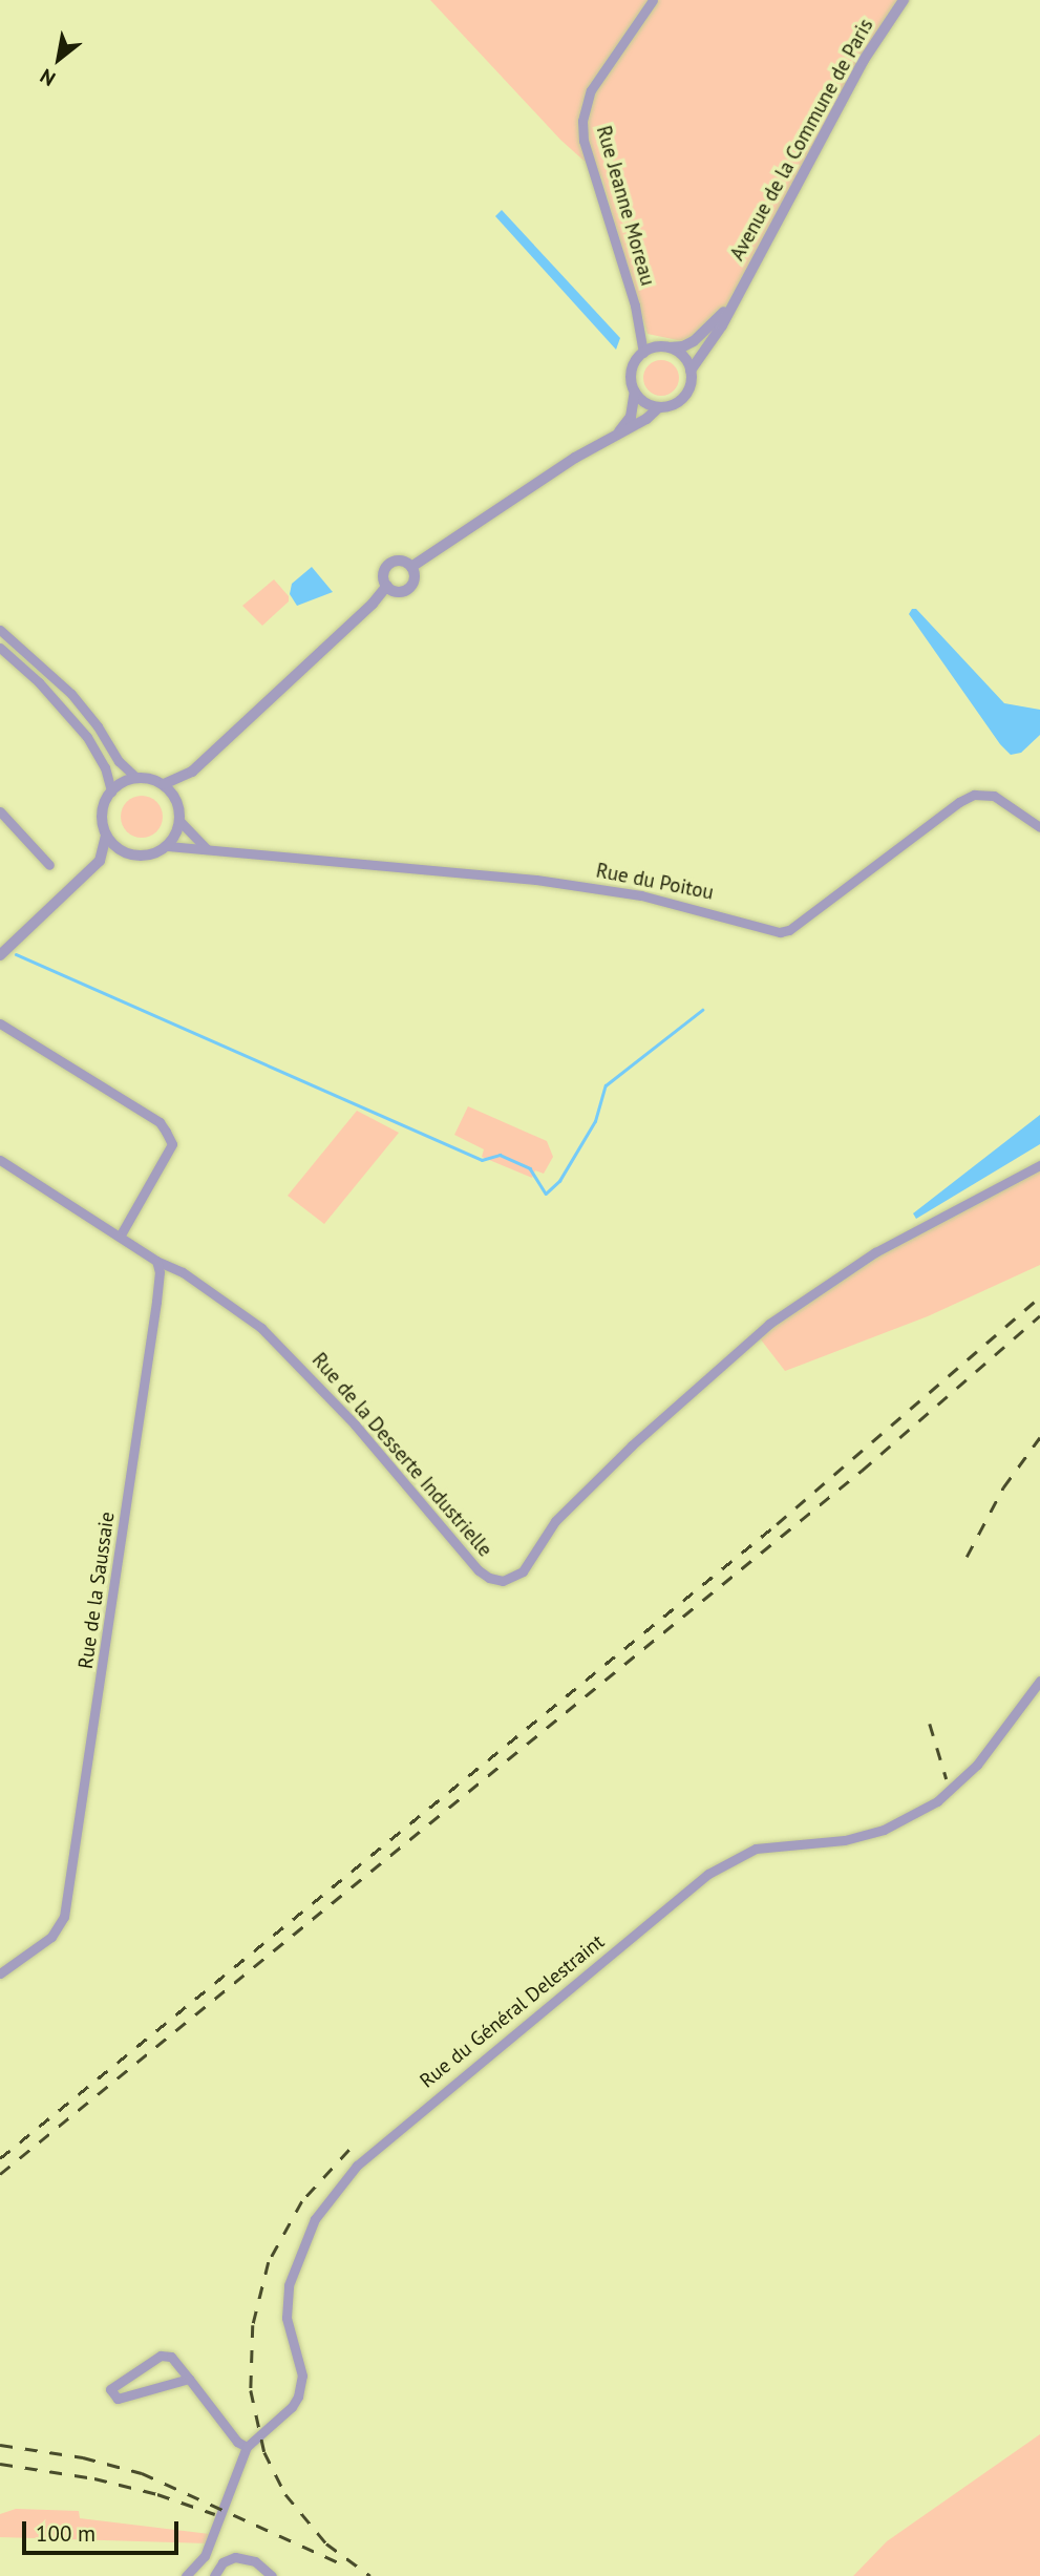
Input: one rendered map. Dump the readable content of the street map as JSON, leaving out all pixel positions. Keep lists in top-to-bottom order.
{
  "streets": {
    "street": [
      "Avenue de la Commune de Paris",
      "Rue Jeanne Moreau",
      "Rue du Poitou",
      "Rue de la Desserte Industrielle",
      "Rue de la Saussaie",
      "Rue du Général Delestraint"
    ]
  },
  "crossings": [
    ["Avenue de la Commune de Paris", "Rue Jeanne Moreau"],
    ["Rue de la Desserte Industrielle", "Rue de la Saussaie"]
  ],
  "scale_bar": "100 m",
  "north": "bottom left"
}
